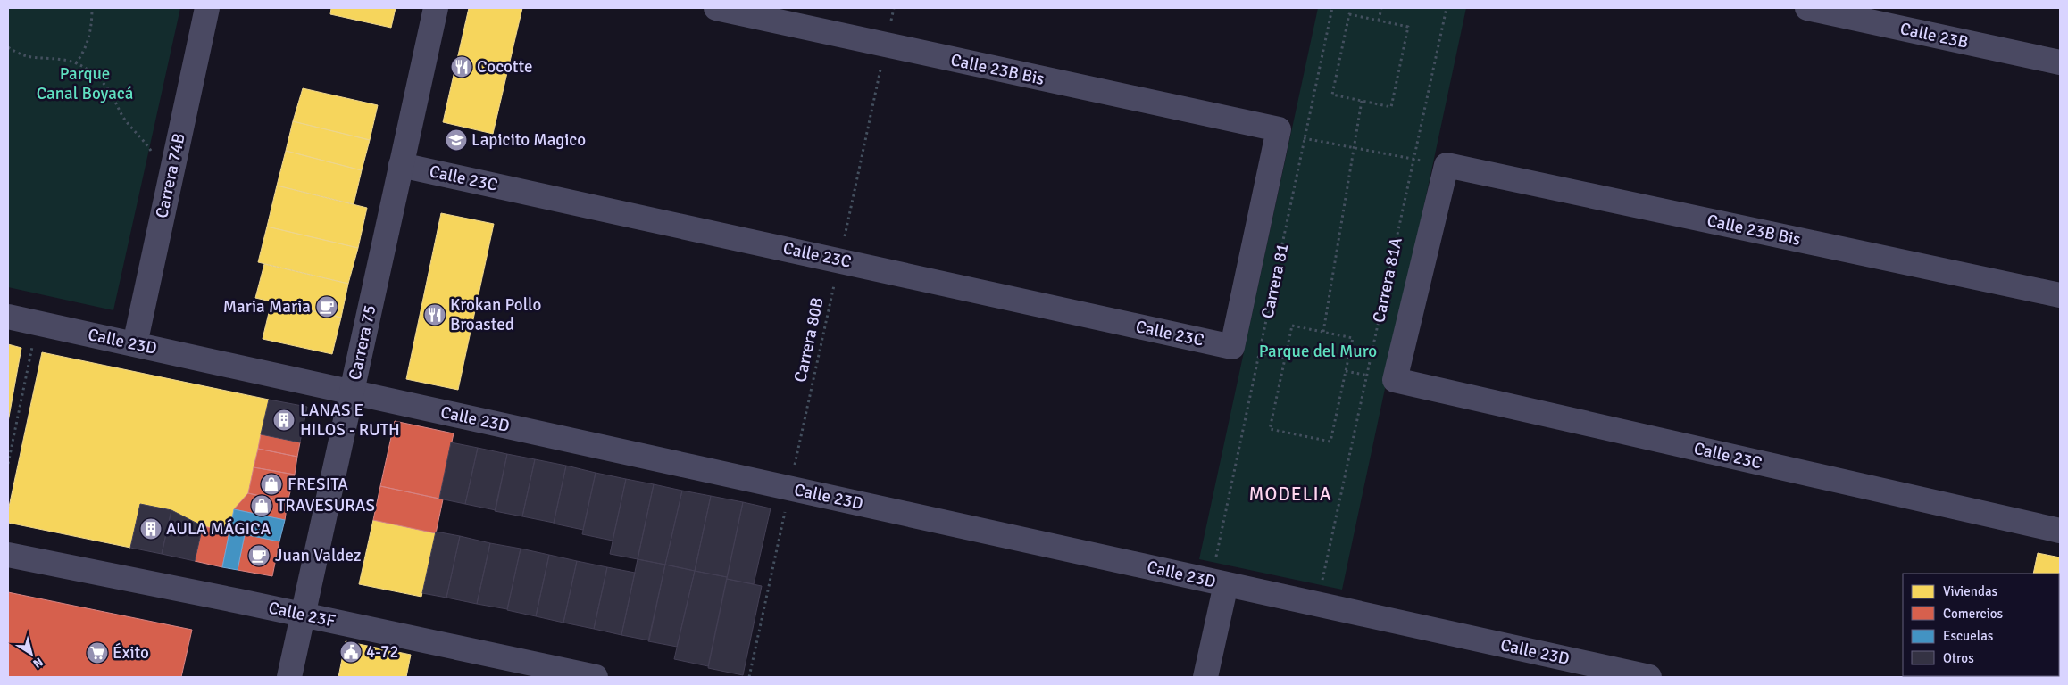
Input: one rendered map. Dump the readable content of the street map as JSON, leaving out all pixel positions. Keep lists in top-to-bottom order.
{
  "streets": {
    "street": [
      "Calle 23B",
      "Calle 23B Bis",
      "Carrera 74B",
      "Calle 23C",
      "Carrera 81A",
      "Carrera 81",
      "Calle 23D",
      "Carrera 75",
      "Calle 23F"
    ],
    "path": ["Carrera 80B"]
  },
  "crossings": [
    ["Calle 23B Bis", "Carrera 81A"],
    ["Calle 23B Bis", "Carrera 81"],
    ["Calle 23B Bis", "Carrera 80B"],
    ["Carrera 74B", "Calle 23D"],
    ["Calle 23C", "Carrera 81A"],
    ["Calle 23C", "Carrera 81"],
    ["Calle 23C", "Carrera 80B"],
    ["Calle 23C", "Carrera 75"],
    ["Carrera 81A", "Calle 23D"],
    ["Carrera 81", "Calle 23D"],
    ["Carrera 80B", "Calle 23D"],
    ["Calle 23D", "Carrera 75"],
    ["Carrera 75", "Calle 23F"]
  ],
  "districts": ["MODELIA"],
  "parks": ["Parque Canal Boyacá", "Parque del Muro"],
  "places": {
    "restaurant": ["Cocotte", "Krokan Pollo Broasted"],
    "school or university": ["Lapicito Magico"],
    "cafe": ["Maria Maria", "Juan Valdez"],
    "building": ["LANAS E HILOS - RUTH", "AULA MÁGICA"],
    "shop": ["FRESITA", "TRAVESURAS"],
    "public building": ["4-72"],
    "supermarket": ["Éxito"]
  },
  "legend": [
    "Viviendas",
    "Comercios",
    "Escuelas",
    "Otros"
  ],
  "north": "bottom right"
}
